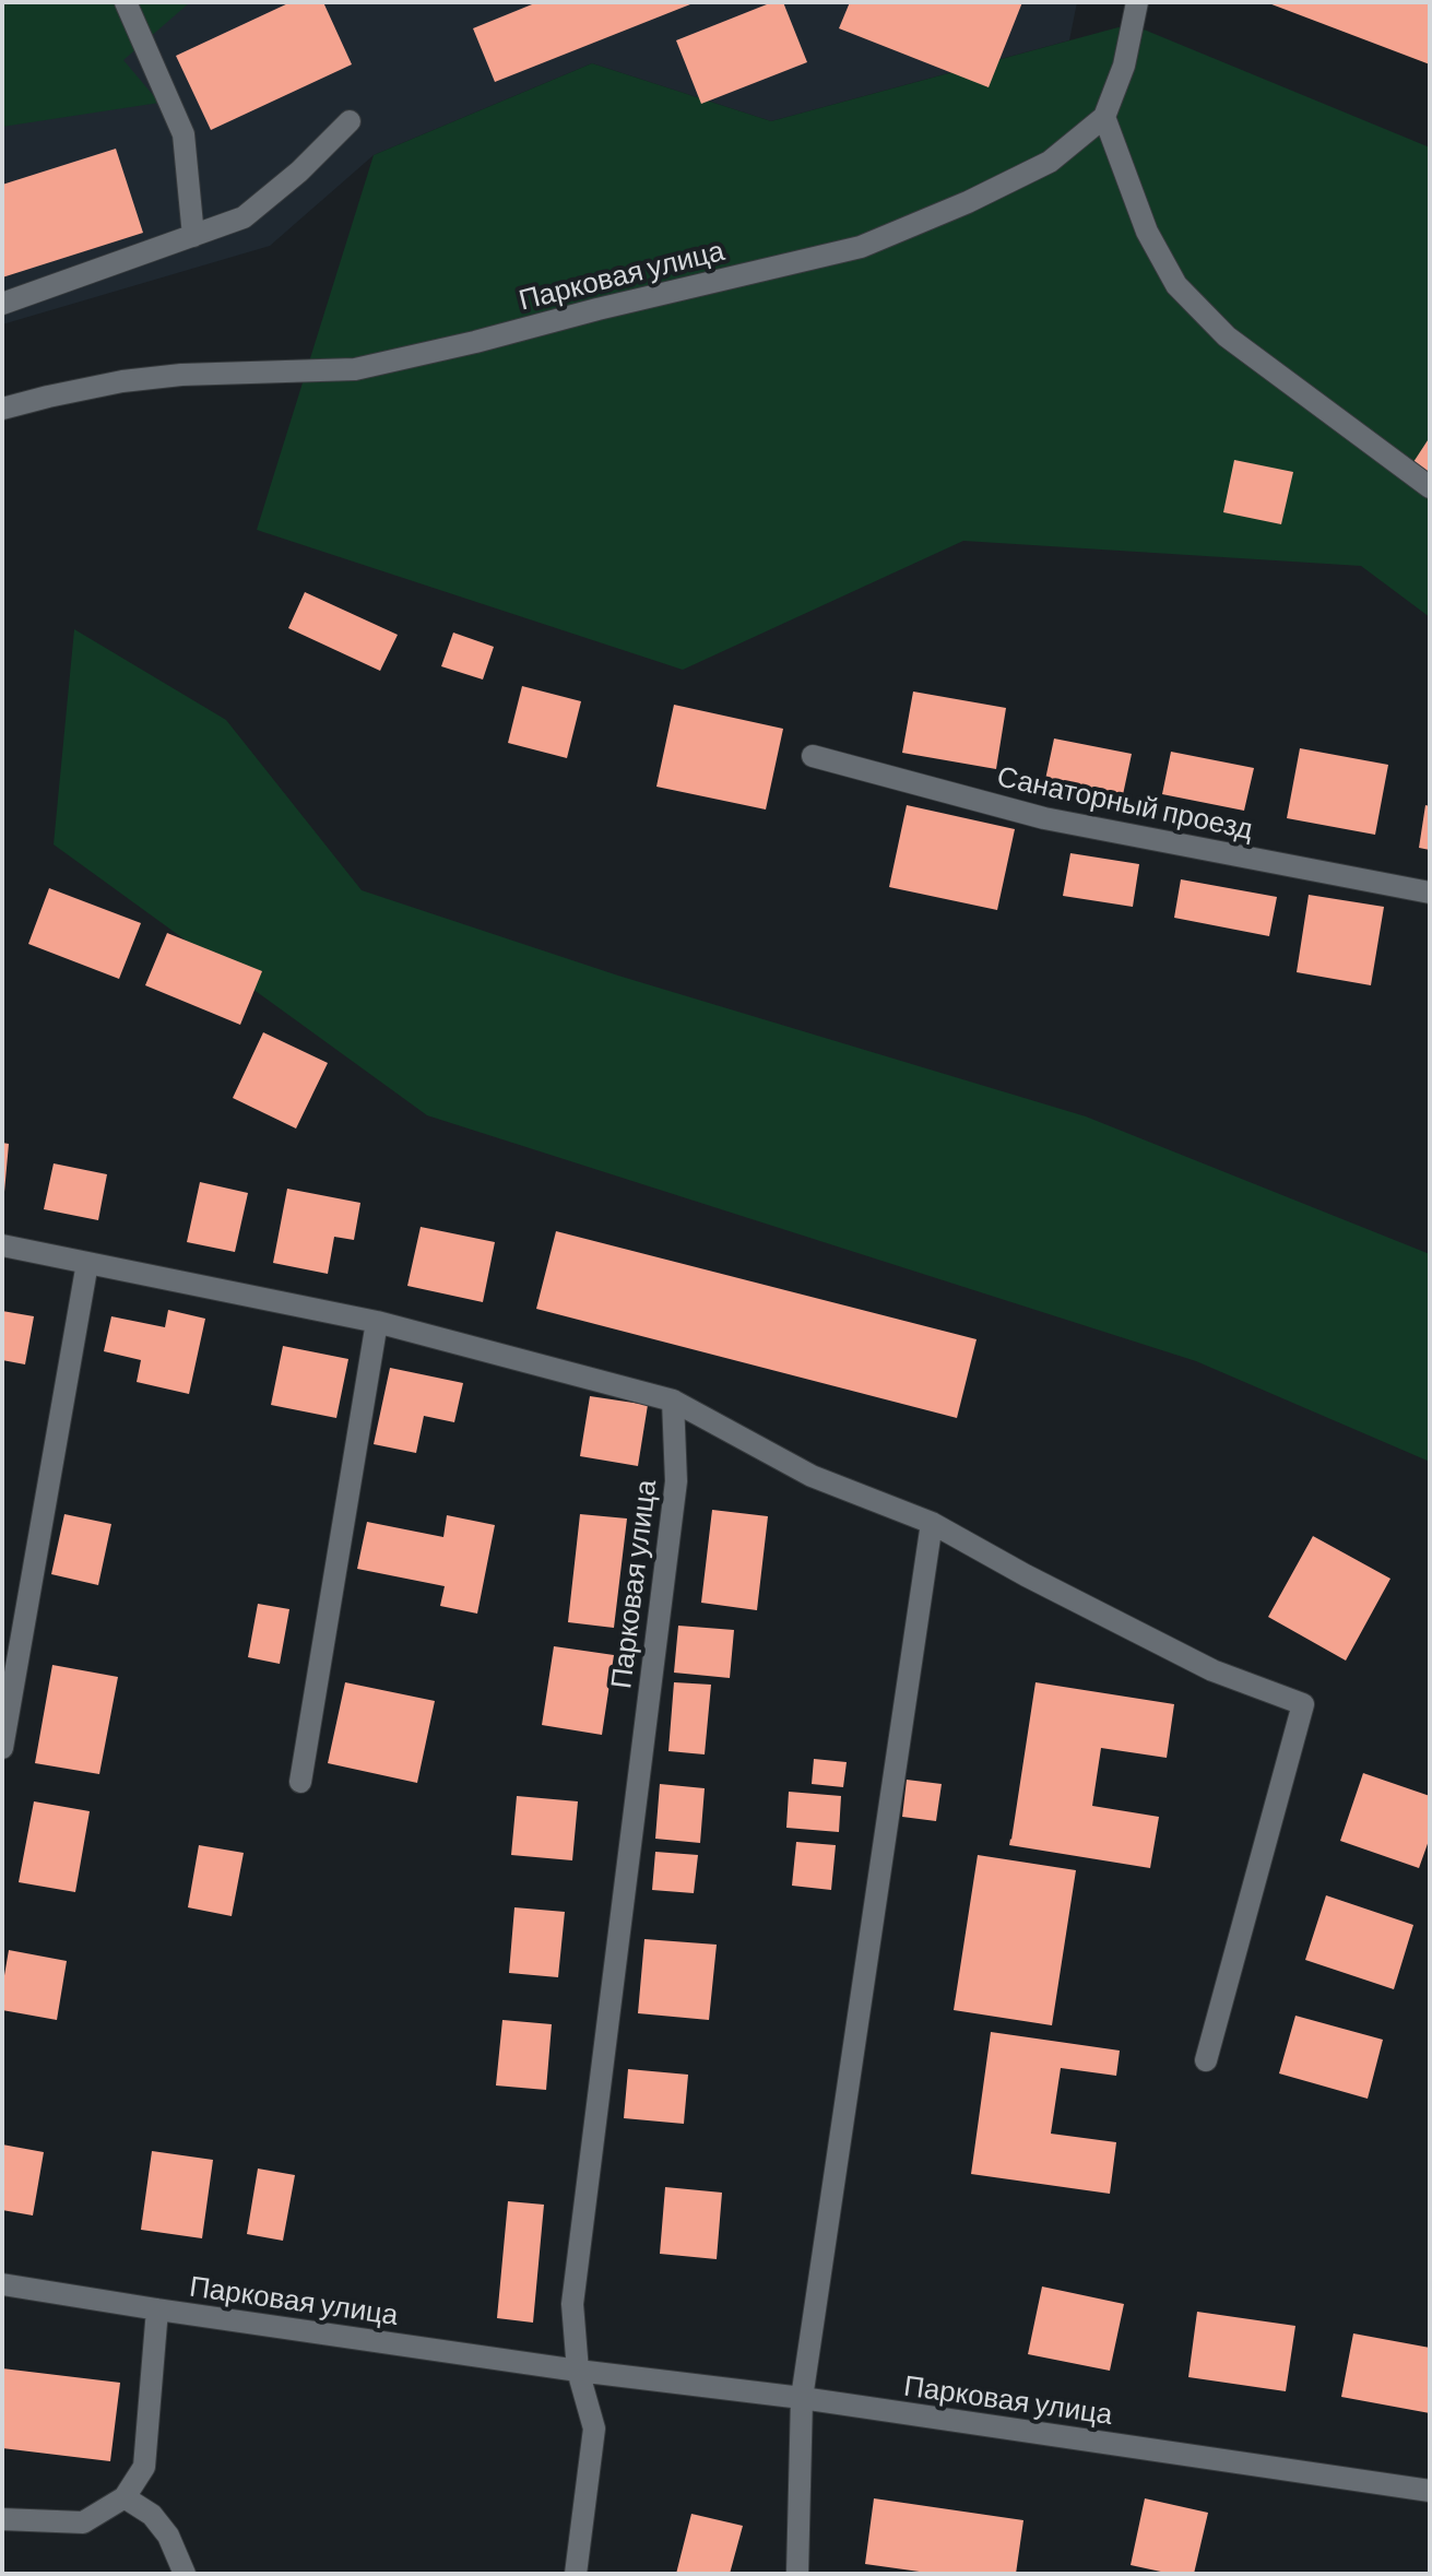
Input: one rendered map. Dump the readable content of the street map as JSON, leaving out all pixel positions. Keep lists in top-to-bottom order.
{
  "streets": {
    "street": ["Парковая улица", "Санаторный проезд"]
  }
}
